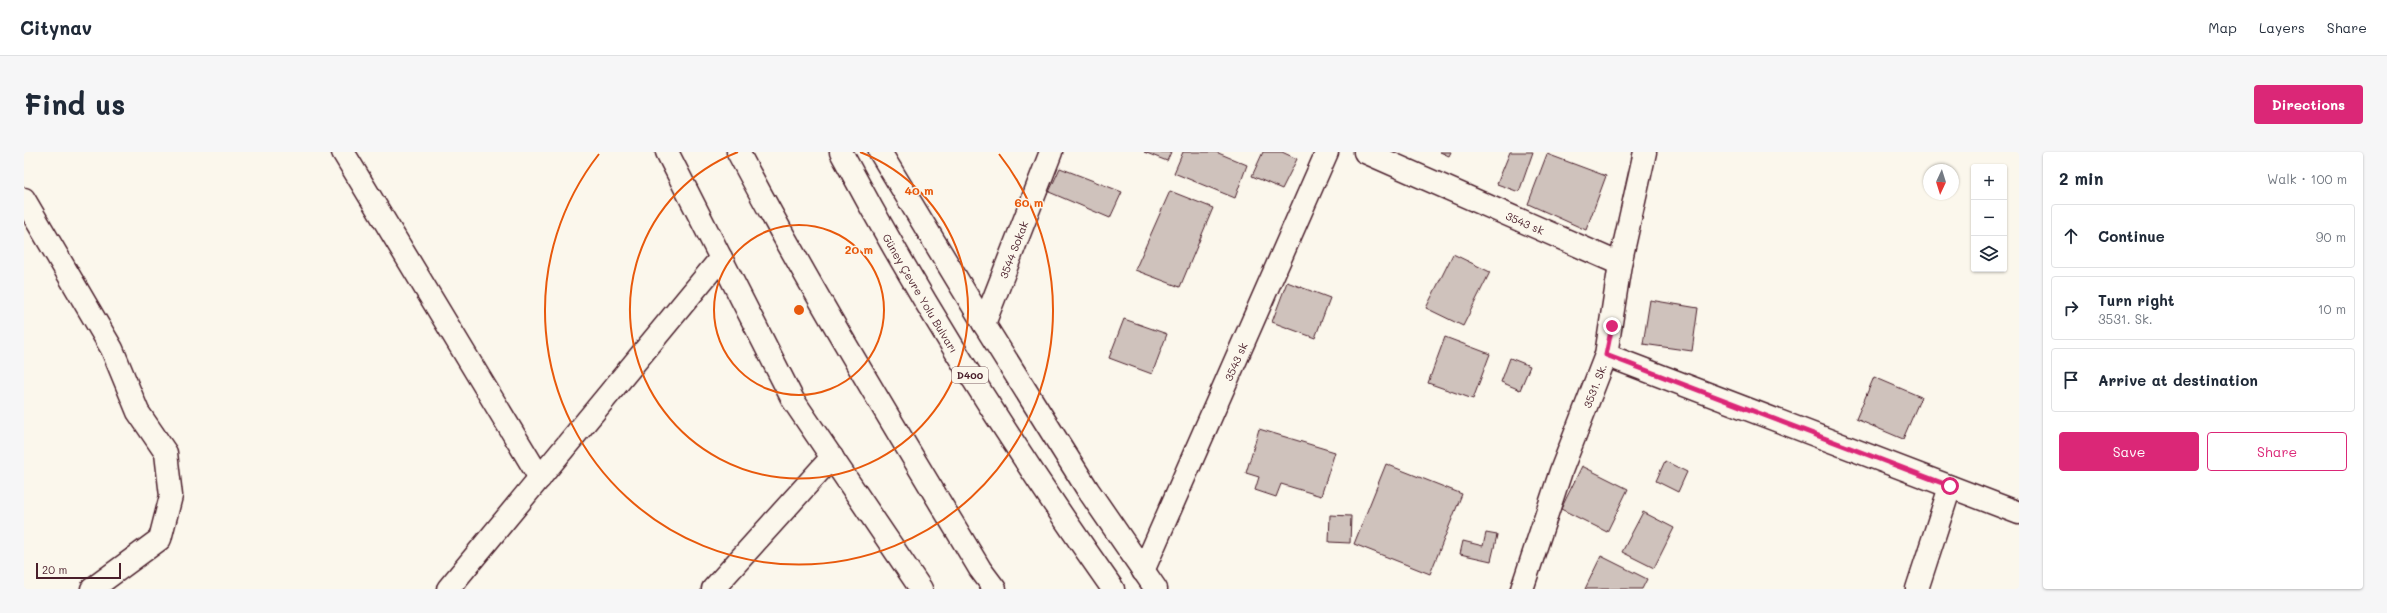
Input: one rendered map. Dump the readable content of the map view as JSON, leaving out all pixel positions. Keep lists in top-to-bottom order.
{
  "streets": {
    "main road": [
      "3543 sk",
      "3544 Sokak",
      "Güney Çevre Yolu Bulvarı",
      "D400",
      "3531. Sk."
    ]
  },
  "crossings": [
    ["3543 sk", "3531. Sk."]
  ],
  "scale_bar": "20 m",
  "north": "bottom",
  "page": {
    "header": "Citynav",
    "nav": ["Map", "Layers", "Share"],
    "buttons": [
      "Directions",
      ["Save", "Share"]
    ],
    "title": "Find us",
    "heading": ["2 min", "Walk · 100 m"],
    "map_buttons": ["+", "−"],
    "list": [
      ["Continue", "90 m"],
      ["Turn right", "3531. Sk.", "10 m"],
      "Arrive at destination"
    ],
    "scale": "20 m"
  },
  "rings": ["40 m", "60 m", "20 m"]
}
